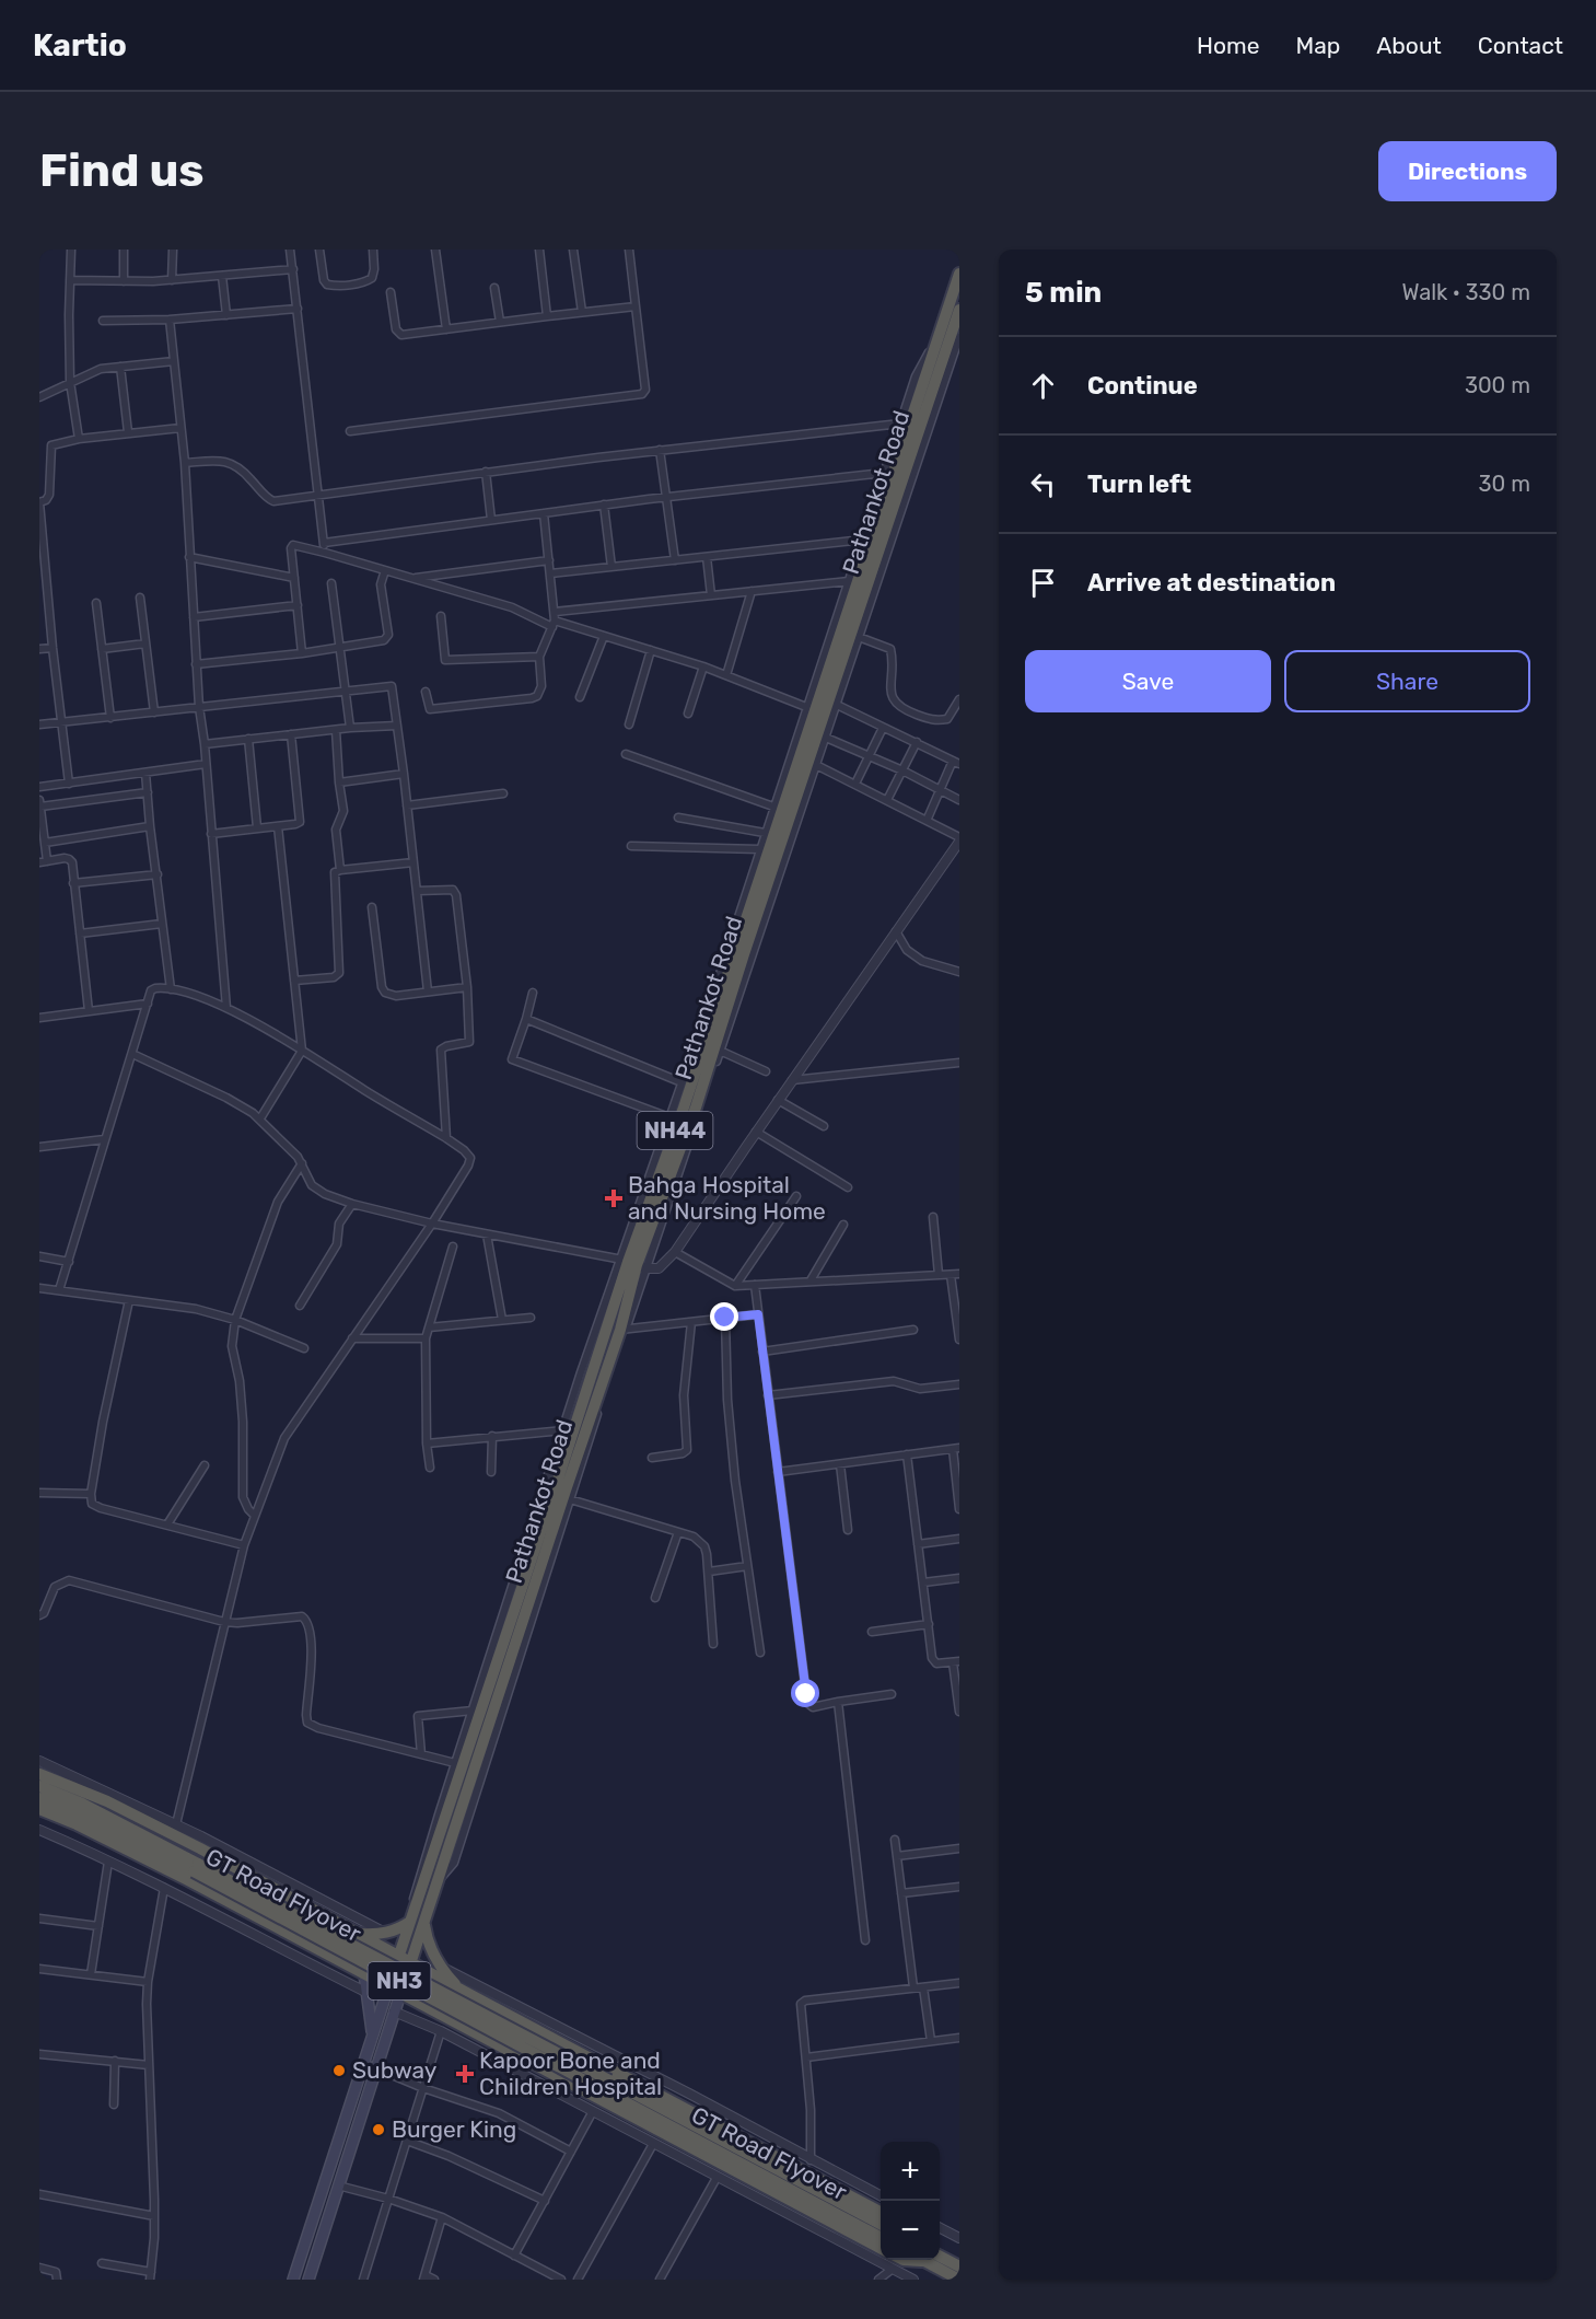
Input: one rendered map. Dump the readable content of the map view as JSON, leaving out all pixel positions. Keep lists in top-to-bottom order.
{
  "streets": {
    "highway": [
      "Pathankot Road",
      "NH44",
      "GT Road Flyover",
      "NH3"
    ]
  },
  "crossings": [
    ["Pathankot Road", "NH44"]
  ],
  "places": {
    "health": ["Bahga Hospital and Nursing Home", "Kapoor Bone and Children Hospital"],
    "other": ["Subway", "Burger King"]
  },
  "page": {
    "header": "Kartio",
    "nav": [
      "Home",
      "Map",
      "About",
      "Contact"
    ],
    "buttons": [
      "Directions",
      ["Save", "Share"]
    ],
    "title": "Find us",
    "heading": ["5 min", "Walk · 330 m"],
    "list": [
      ["Continue", "300 m"],
      ["Turn left", "30 m"],
      "Arrive at destination"
    ],
    "map_buttons": ["+", "−"]
  }
}
